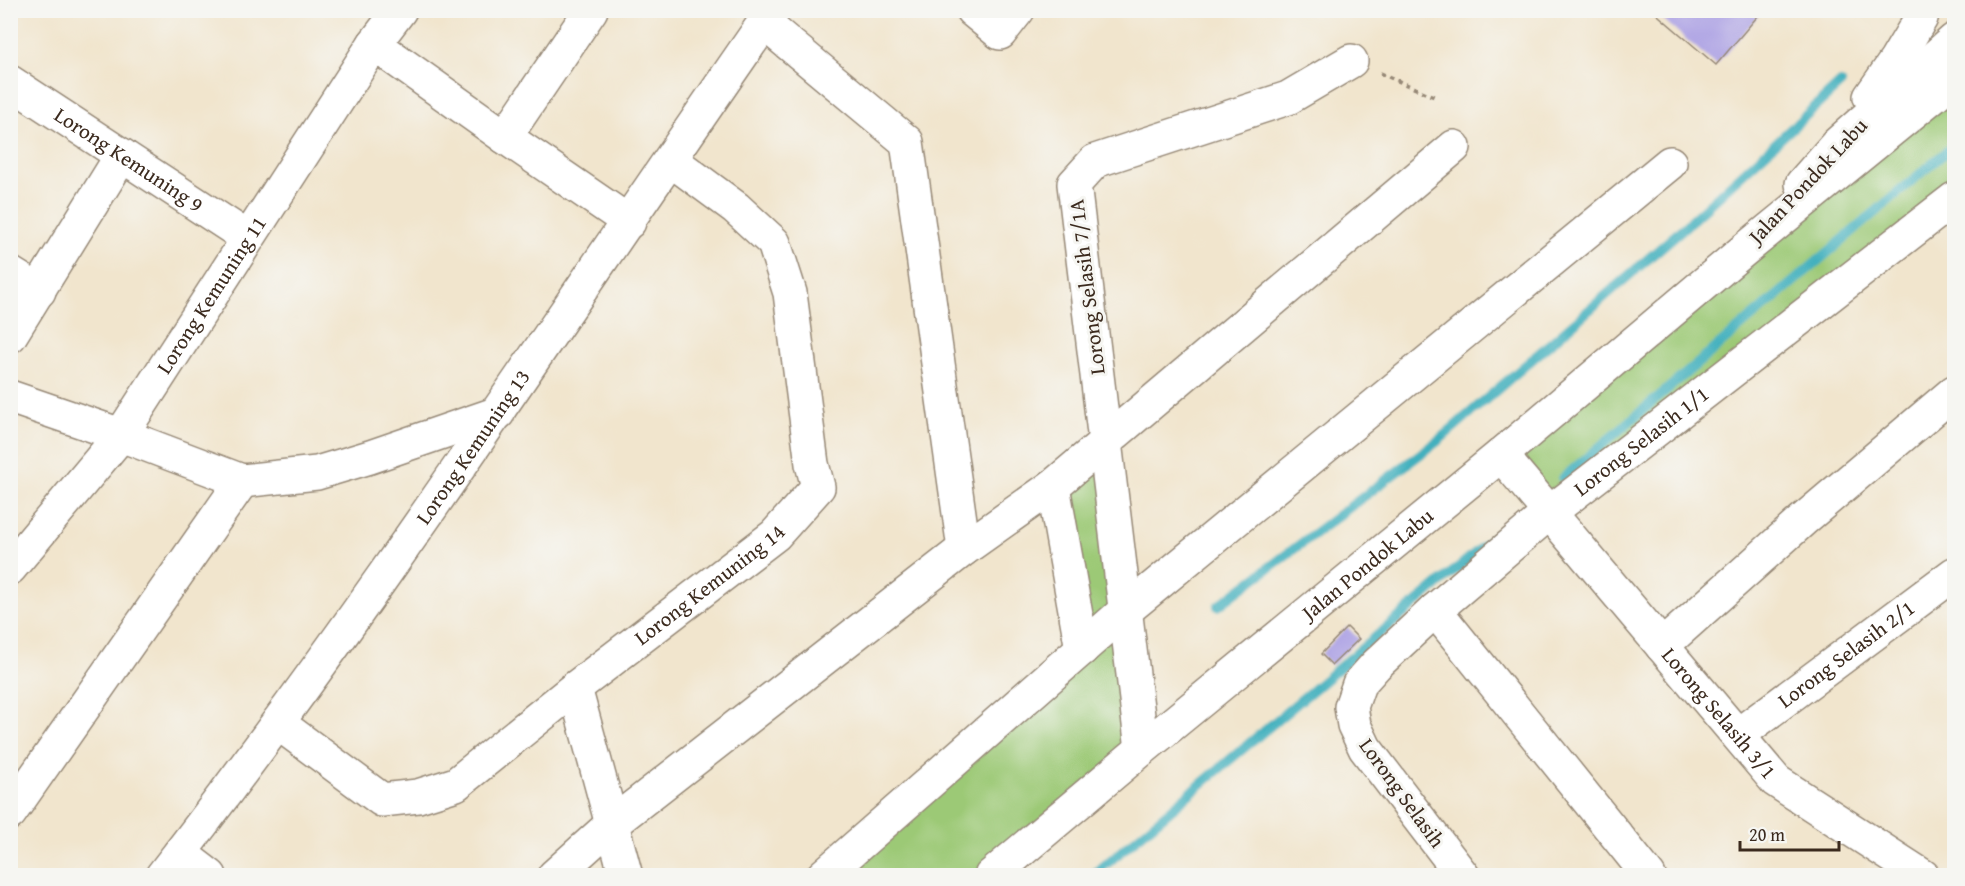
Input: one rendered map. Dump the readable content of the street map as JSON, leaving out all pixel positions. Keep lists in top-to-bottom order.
{
  "streets": {
    "street": [
      "Lorong Kemuning 9",
      "Jalan Pondok Labu",
      "Lorong Selasih 7/1A",
      "Lorong Kemuning 11",
      "Lorong Selasih 1/1",
      "Lorong Kemuning 13",
      "Lorong Kemuning 14",
      "Lorong Selasih 2/1",
      "Lorong Selasih 3/1",
      "Lorong Selasih"
    ]
  },
  "crossings": [
    ["Lorong Kemuning 9", "Lorong Kemuning 11"],
    ["Jalan Pondok Labu", "Lorong Selasih 7/1A"],
    ["Jalan Pondok Labu", "Lorong Selasih 3/1"],
    ["Lorong Selasih 1/1", "Lorong Selasih 3/1"],
    ["Lorong Selasih 1/1", "Lorong Selasih"],
    ["Lorong Kemuning 13", "Lorong Kemuning 14"],
    ["Lorong Selasih 2/1", "Lorong Selasih 3/1"]
  ],
  "scale_bar": "20 m"
}
